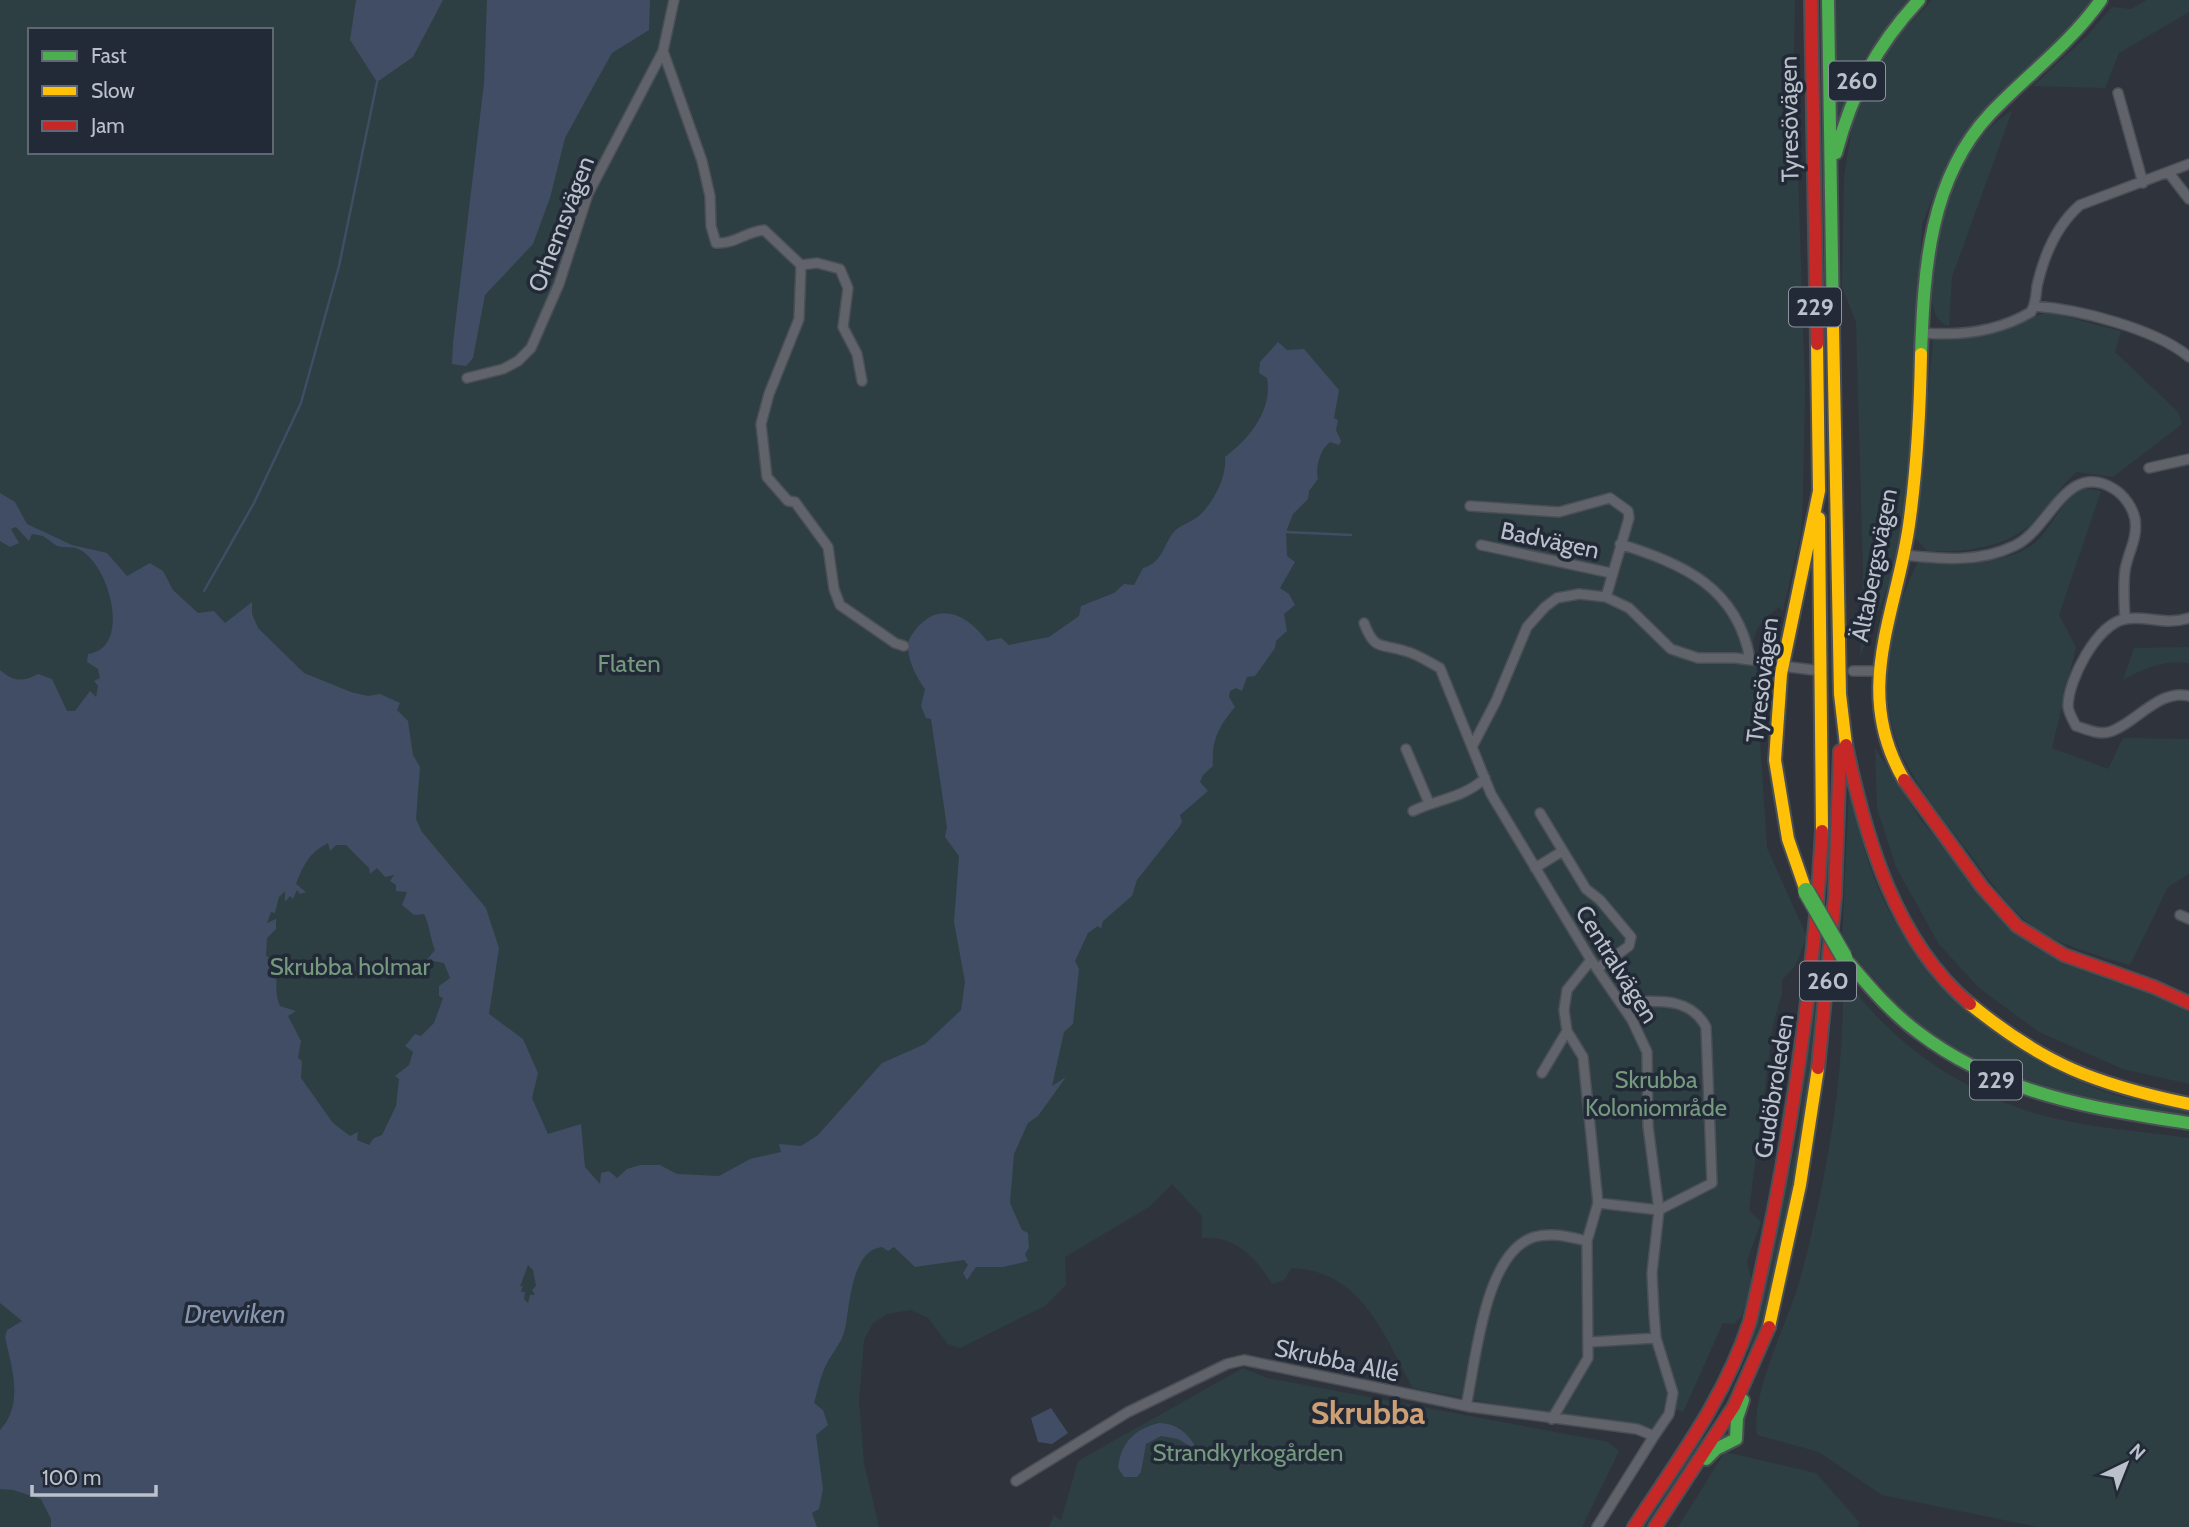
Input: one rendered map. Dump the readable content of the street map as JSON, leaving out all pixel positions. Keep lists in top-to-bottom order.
{
  "streets": {
    "main road": [
      "260",
      "Tyresövägen",
      "229",
      "Ältabergsvägen",
      "Gudöbroleden"
    ],
    "street": [
      "Orhemsvägen",
      "Badvägen",
      "Centralvägen",
      "Skrubba Allé"
    ]
  },
  "crossings": [
    ["260", "Tyresövägen"],
    ["Tyresövägen", "Gudöbroleden"],
    ["Centralvägen", "Skrubba Allé"]
  ],
  "districts": ["Skrubba"],
  "water": ["Drevviken"],
  "parks": [
    "Flaten",
    "Skrubba holmar",
    "Skrubba Koloniområde",
    "Strandkyrkogården"
  ],
  "legend": ["Fast", "Slow", "Jam"],
  "scale_bar": "100 m",
  "north": "top right"
}
